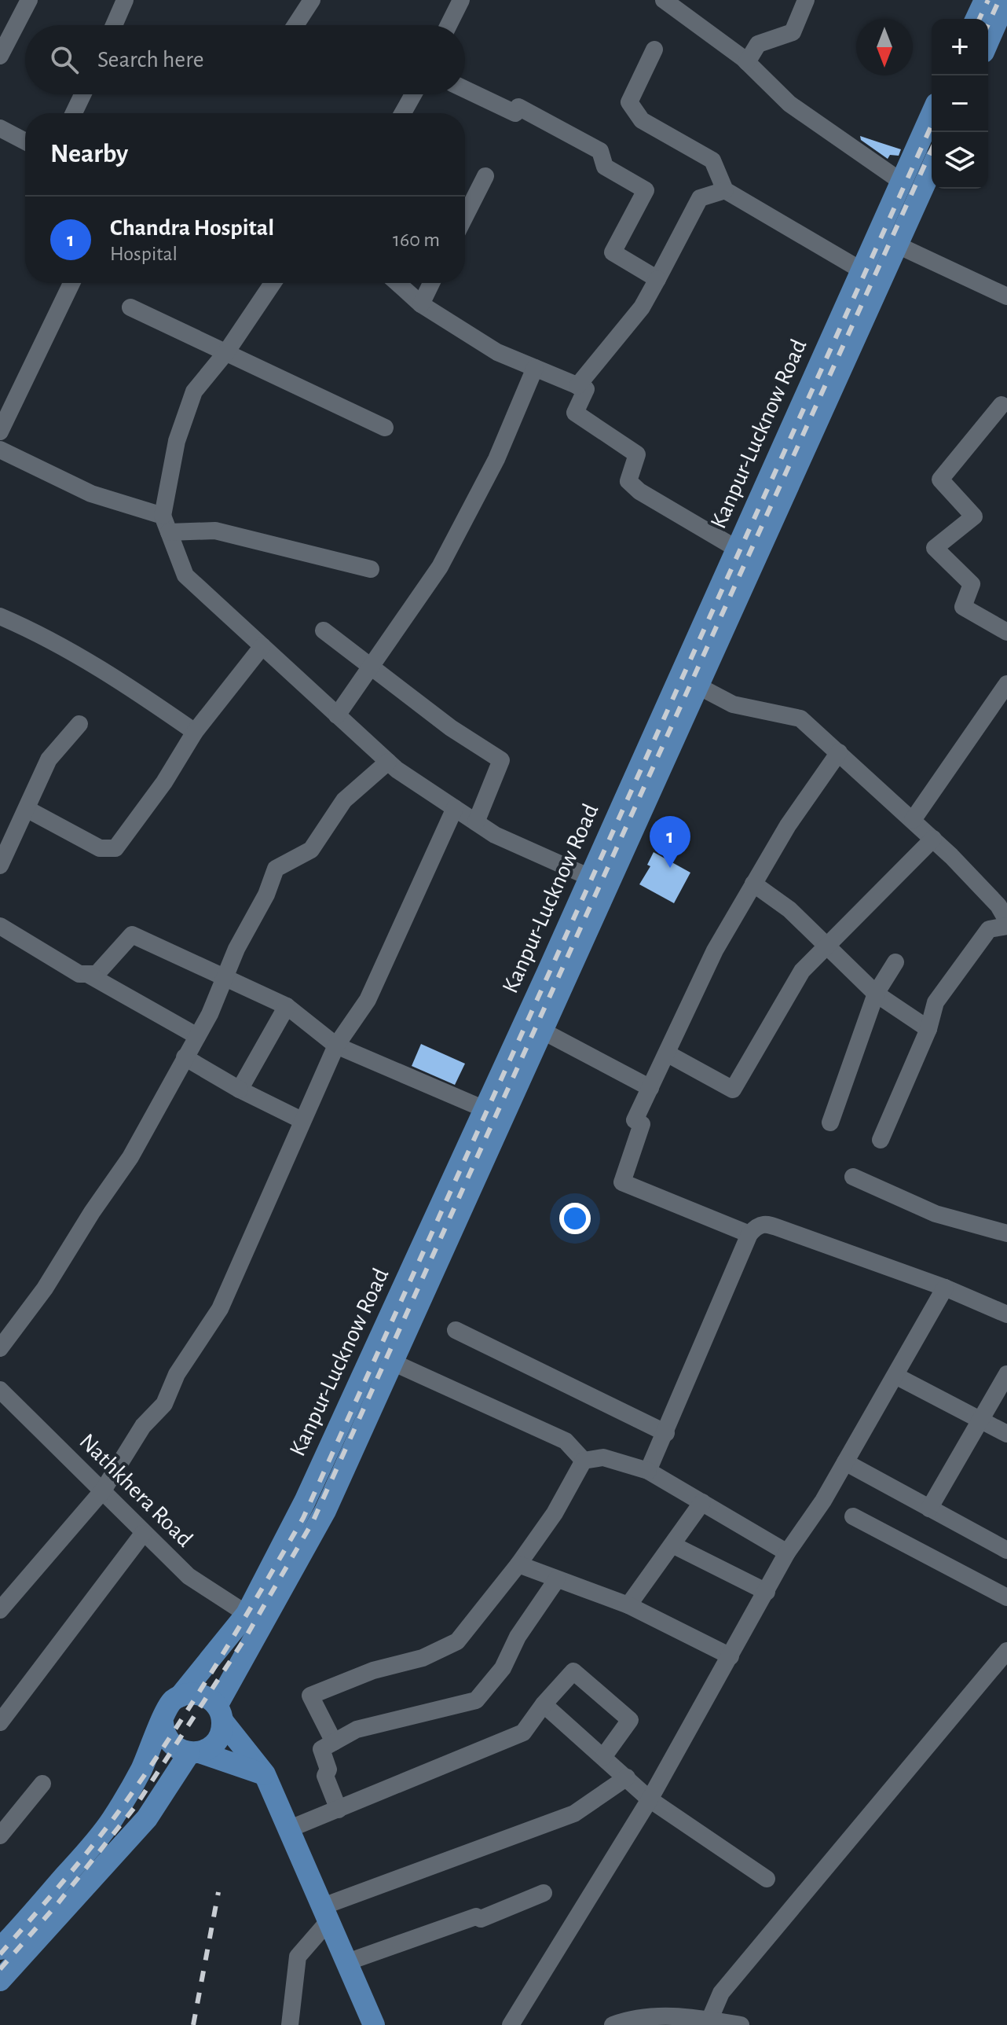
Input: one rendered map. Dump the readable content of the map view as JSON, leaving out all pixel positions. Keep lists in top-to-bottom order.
{
  "streets": {
    "main road": ["Kanpur-Lucknow Road"],
    "street": ["Nathkhera Road"]
  },
  "crossings": [
    ["Kanpur-Lucknow Road", "Nathkhera Road"]
  ],
  "north": "bottom",
  "page": {
    "map_buttons": ["+", "−"],
    "search": "Search here",
    "heading": "Nearby",
    "list": [
      {
        "mark": "1",
        "name": "Chandra Hospital",
        "note": "Hospital",
        "value": "160 m"
      }
    ],
    "pins": "1"
  }
}
